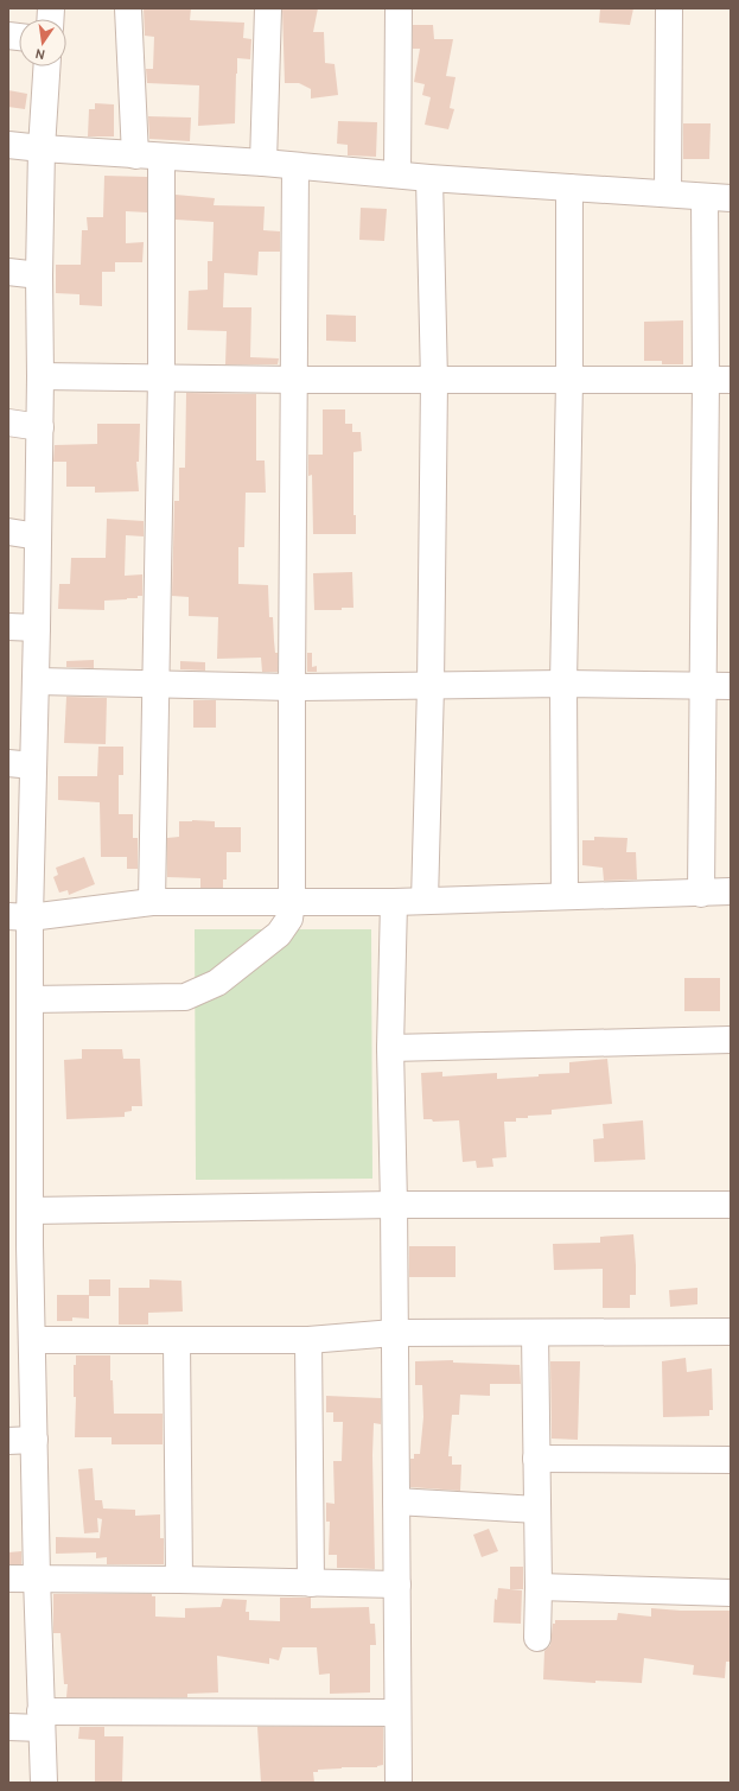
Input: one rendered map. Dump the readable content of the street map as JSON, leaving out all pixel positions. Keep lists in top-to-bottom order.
{
  "north": "bottom"
}
